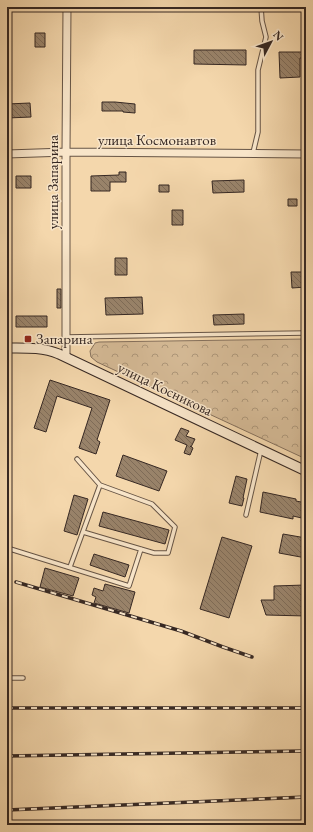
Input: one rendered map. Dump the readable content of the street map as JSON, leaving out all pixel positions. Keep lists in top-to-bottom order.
{
  "streets": {
    "street": ["улица Космонавтов", "улица Запарина", "улица Косникова"]
  },
  "crossings": [
    ["улица Космонавтов", "улица Запарина"],
    ["улица Запарина", "улица Косникова"]
  ],
  "places": {
    "transit": ["Запарина"]
  },
  "north": "top right"
}
